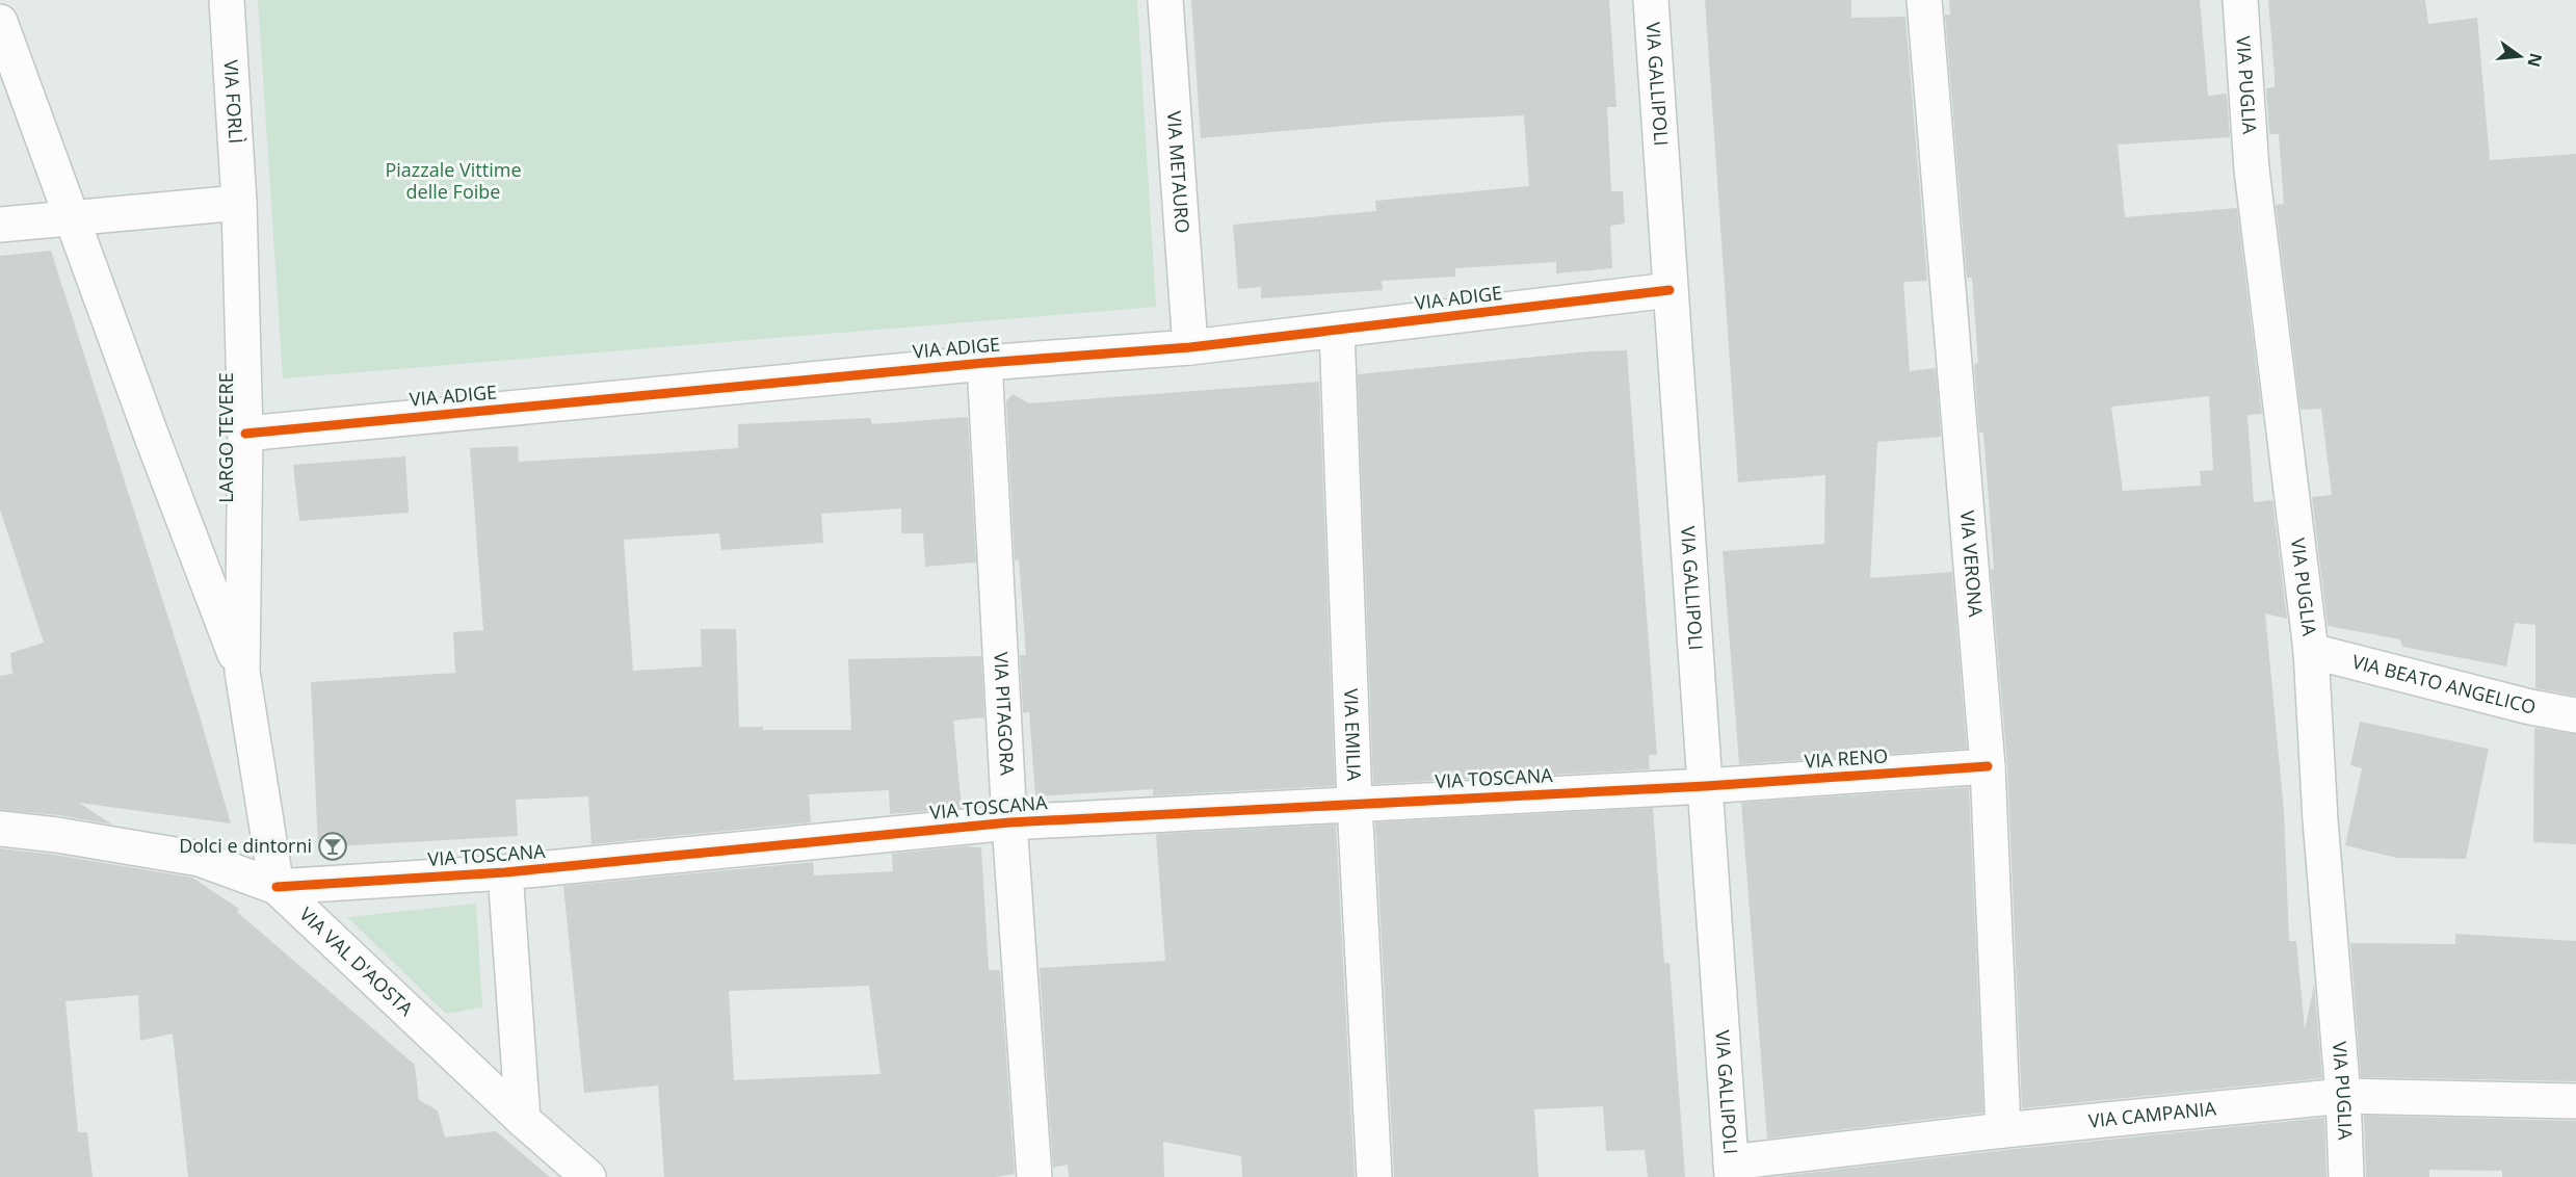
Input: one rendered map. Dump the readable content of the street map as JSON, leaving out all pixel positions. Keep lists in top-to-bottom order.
{
  "streets": {
    "street": [
      "VIA GALLIPOLI",
      "VIA PUGLIA",
      "VIA FORLÌ",
      "VIA METAURO",
      "VIA ADIGE",
      "LARGO TEVERE",
      "VIA VERONA",
      "VIA BEATO ANGELICO",
      "VIA PITAGORA",
      "VIA EMILIA",
      "VIA RENO",
      "VIA TOSCANA",
      "VIA VAL D'AOSTA",
      "VIA CAMPANIA"
    ]
  },
  "crossings": [
    ["VIA GALLIPOLI", "VIA ADIGE"],
    ["VIA GALLIPOLI", "VIA RENO"],
    ["VIA GALLIPOLI", "VIA TOSCANA"],
    ["VIA GALLIPOLI", "VIA CAMPANIA"],
    ["VIA PUGLIA", "VIA BEATO ANGELICO"],
    ["VIA PUGLIA", "VIA CAMPANIA"],
    ["VIA FORLÌ", "LARGO TEVERE"],
    ["VIA METAURO", "VIA ADIGE"],
    ["VIA ADIGE", "LARGO TEVERE"],
    ["VIA ADIGE", "VIA PITAGORA"],
    ["VIA ADIGE", "VIA EMILIA"],
    ["LARGO TEVERE", "VIA TOSCANA"],
    ["LARGO TEVERE", "VIA VAL D'AOSTA"],
    ["VIA VERONA", "VIA RENO"],
    ["VIA VERONA", "VIA CAMPANIA"],
    ["VIA PITAGORA", "VIA TOSCANA"],
    ["VIA EMILIA", "VIA TOSCANA"],
    ["VIA RENO", "VIA TOSCANA"],
    ["VIA TOSCANA", "VIA VAL D'AOSTA"]
  ],
  "parks": ["Piazzale Vittime delle Foibe"],
  "places": {
    "bar": ["Dolci e dintorni"]
  },
  "north": "right"
}
